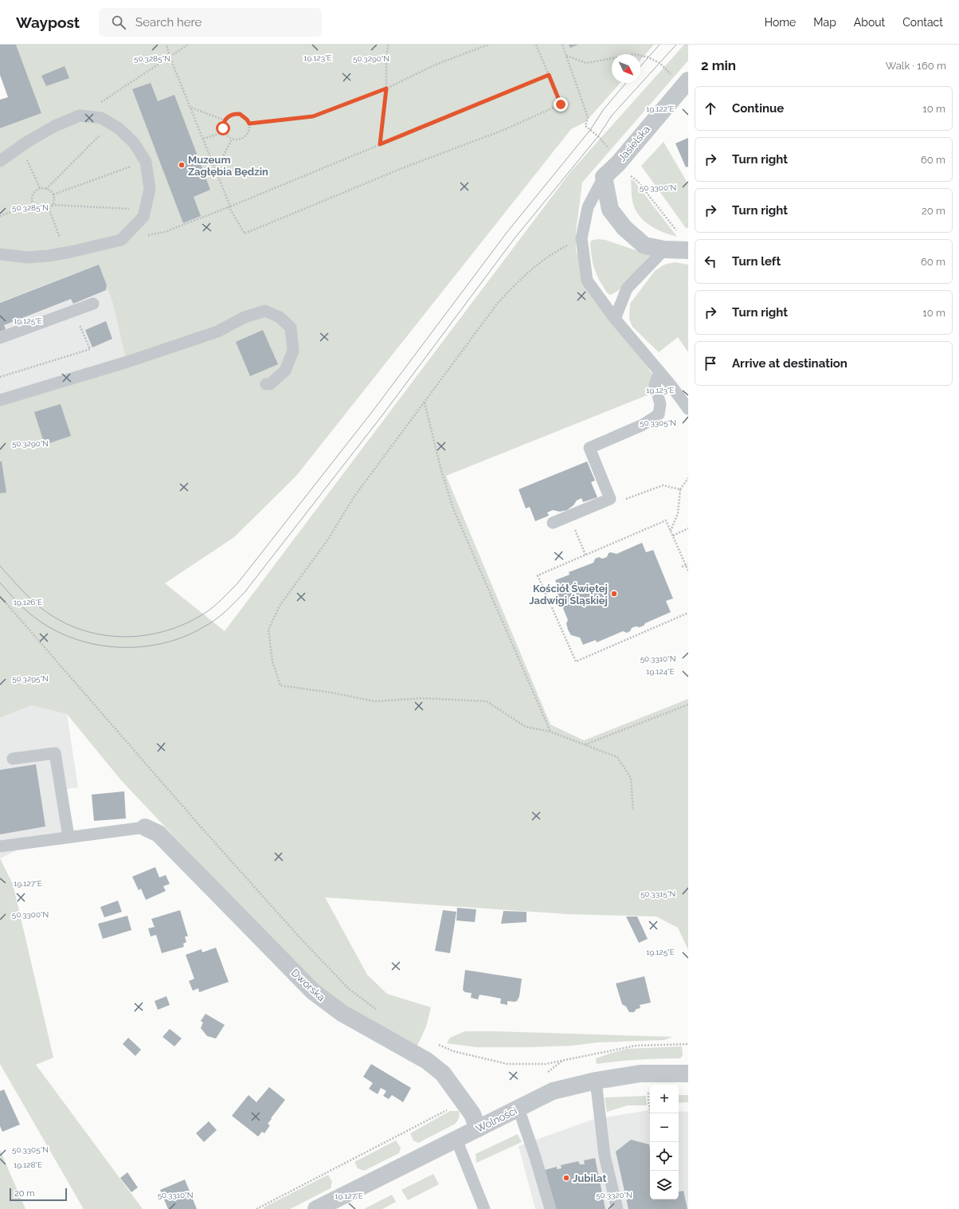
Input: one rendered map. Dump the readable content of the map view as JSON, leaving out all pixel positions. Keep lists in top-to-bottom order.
{
  "streets": {
    "street": ["Jasielska", "Dworska", "Wolności"]
  },
  "crossings": [
    ["Dworska", "Wolności"]
  ],
  "places": ["Muzeum Zagłębia Będzin", "Kościół Świętej Jadwigi Śląskiej", "Jubilat"],
  "scale_bar": "20 m",
  "north": "bottom right",
  "page": {
    "header": "Waypost",
    "search": "Search here",
    "nav": [
      "Home",
      "Map",
      "About",
      "Contact"
    ],
    "heading": ["2 min", "Walk · 160 m"],
    "list": [
      ["Continue", "10 m"],
      ["Turn right", "60 m"],
      ["Turn right", "20 m"],
      ["Turn left", "60 m"],
      ["Turn right", "10 m"],
      "Arrive at destination"
    ],
    "map_buttons": ["+", "−"],
    "scale": "20 m"
  },
  "coordinates": [
    "19.123°E",
    "50.3290°N",
    "50.3285°N",
    "19.122°E",
    "50.3300°N",
    "19.125°E",
    "50.3305°N",
    "19.126°E",
    "50.3310°N",
    "19.124°E",
    "50.3295°N",
    "19.127°E",
    "50.3315°N",
    "19.128°E",
    "50.3320°N"
  ]
}
